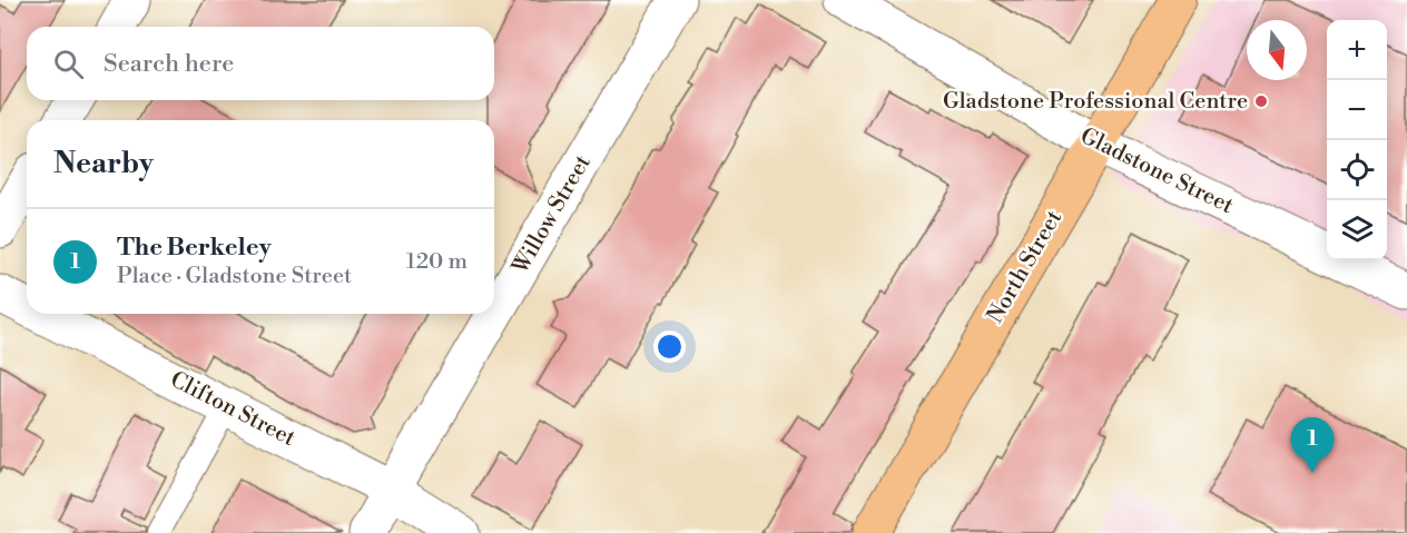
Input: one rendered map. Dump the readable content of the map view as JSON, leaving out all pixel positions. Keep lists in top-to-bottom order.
{
  "streets": {
    "main road": ["North Street"],
    "street": ["Gladstone Street", "Willow Street", "Clifton Street"]
  },
  "crossings": [
    ["Gladstone Street", "North Street"],
    ["Willow Street", "Clifton Street"]
  ],
  "places": ["Gladstone Professional Centre"],
  "north": "bottom",
  "page": {
    "map_buttons": ["+", "−"],
    "search": "Search here",
    "heading": "Nearby",
    "list": [
      {
        "mark": "1",
        "name": "The Berkeley",
        "note": "Place · Gladstone Street",
        "value": "120 m"
      }
    ],
    "pins": "1"
  }
}
